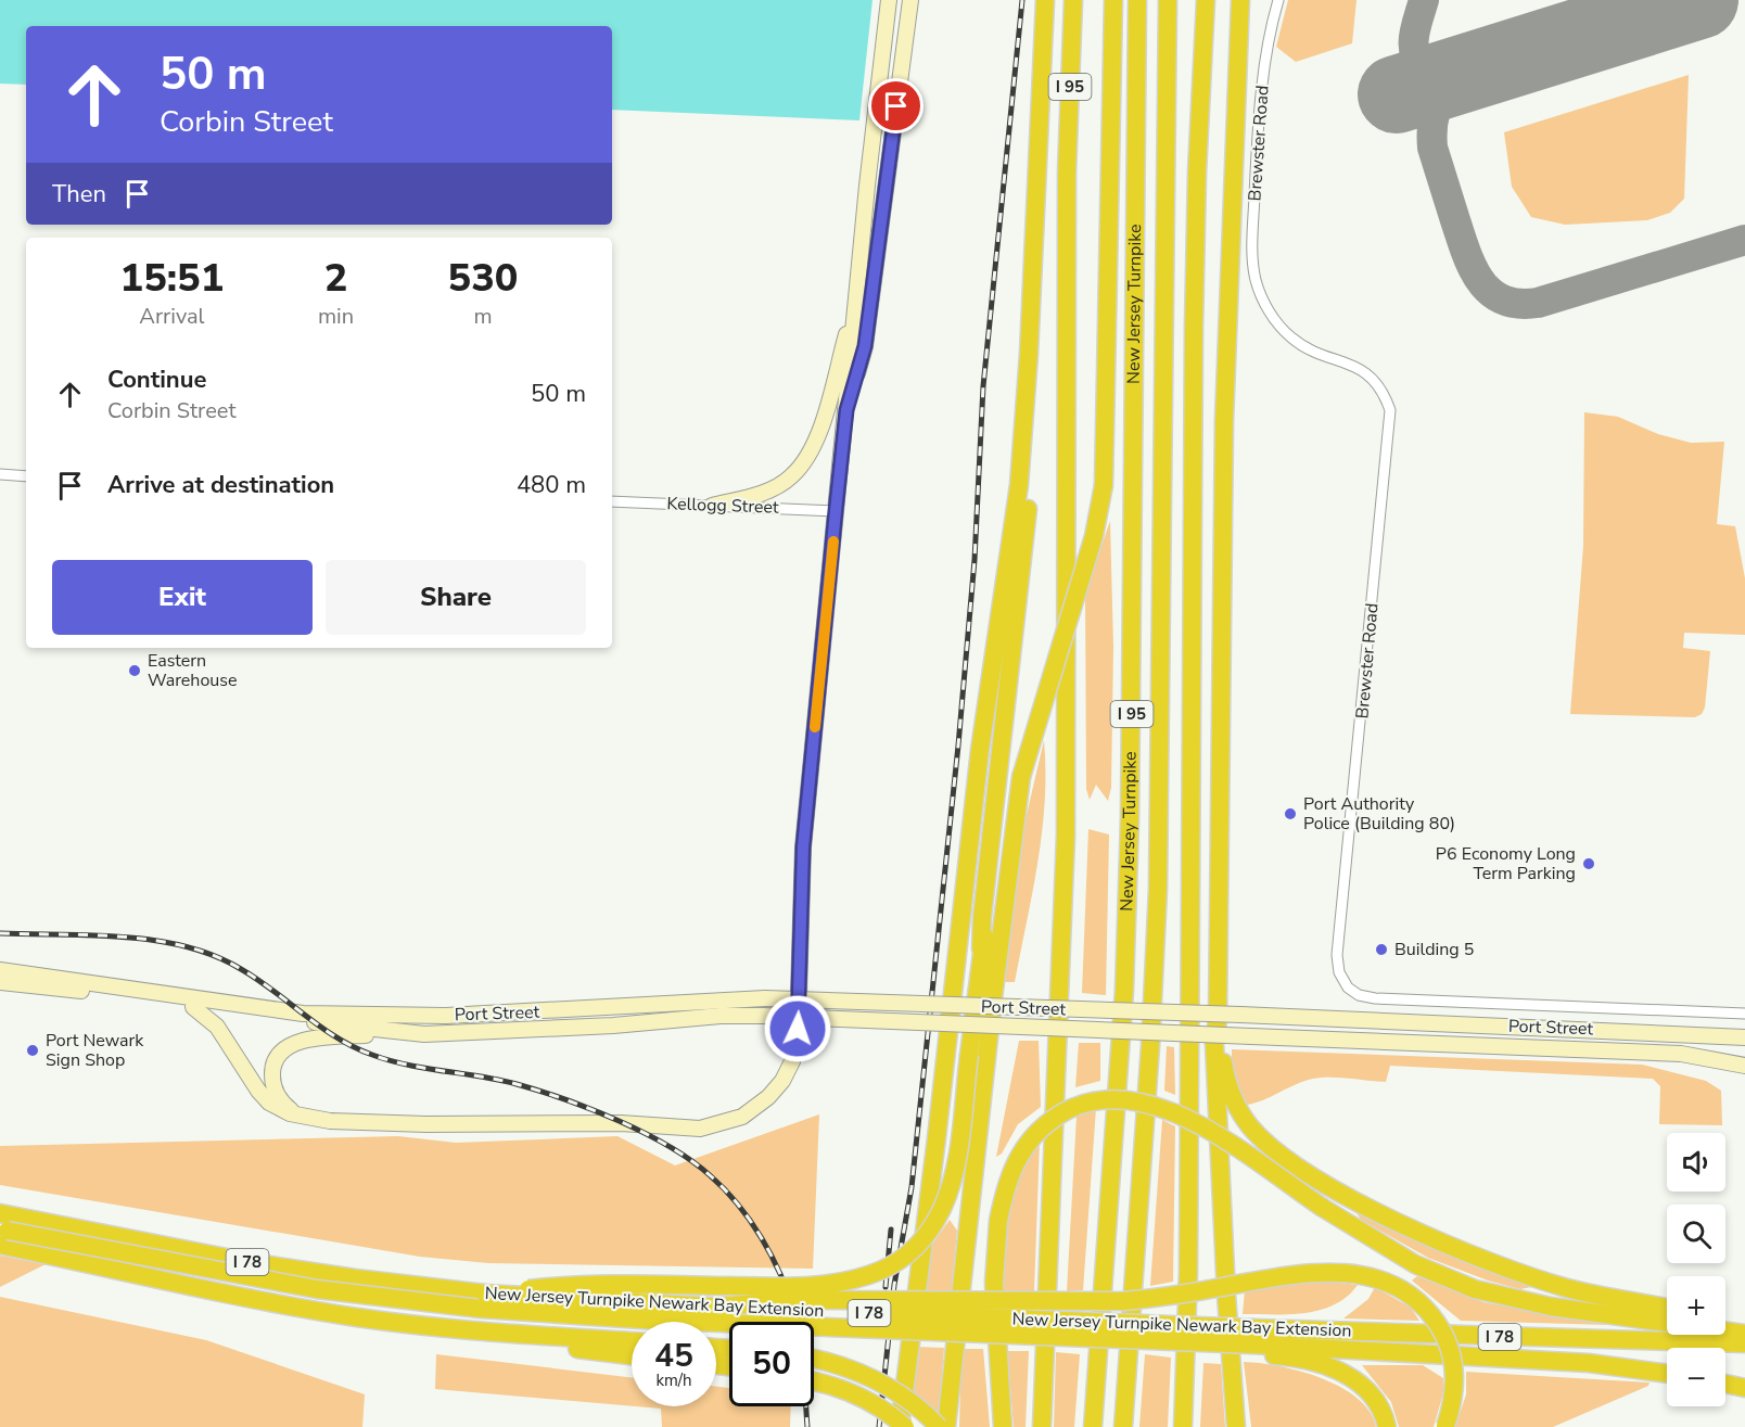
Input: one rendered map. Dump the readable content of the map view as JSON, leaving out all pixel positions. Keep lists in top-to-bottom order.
{
  "streets": {
    "highway": [
      "I 95",
      "New Jersey Turnpike",
      "I 78",
      "New Jersey Turnpike Newark Bay Extension"
    ],
    "main road": ["Port Street"],
    "street": ["Brewster Road", "Kellogg Street"]
  },
  "places": [
    "Eastern Warehouse",
    "Port Authority Police (Building 80)",
    "P6 Economy Long Term Parking",
    "Building 5",
    "Port Newark Sign Shop"
  ],
  "page": {
    "turn": ["50 m", "Corbin Street"],
    "then": "Then",
    "eta": [
      "15:51",
      "Arrival",
      "2",
      "min",
      "530",
      "m"
    ],
    "list": [
      {
        "name": "Continue",
        "note": "Corbin Street",
        "value": "50 m"
      },
      {
        "name": "Arrive at destination",
        "value": "480 m"
      }
    ],
    "buttons": ["Exit", "Share"],
    "map_buttons": ["+", "−"],
    "speed": "45 km/h",
    "limit": "50"
  }
}
